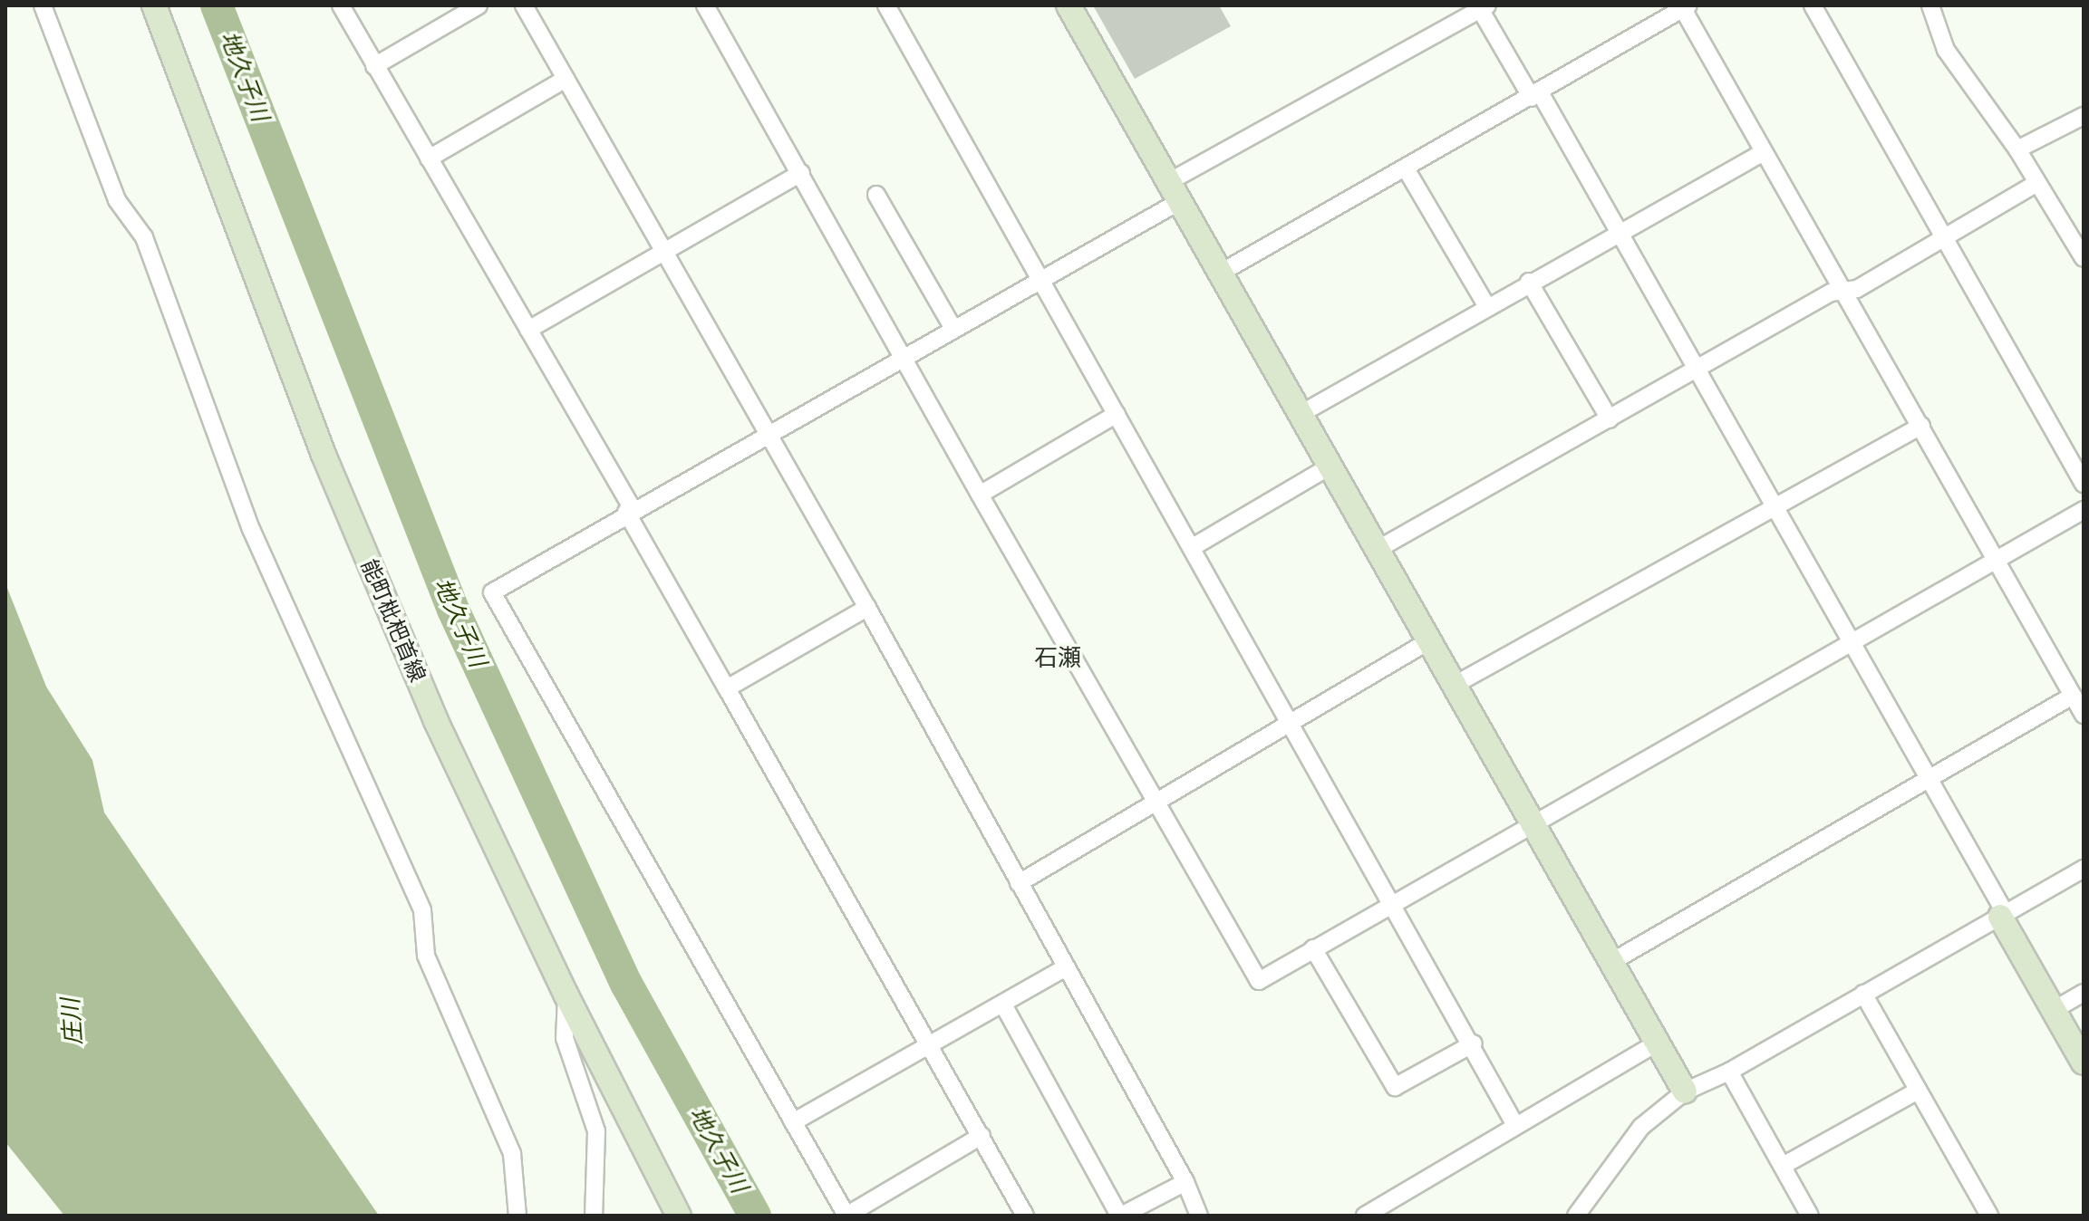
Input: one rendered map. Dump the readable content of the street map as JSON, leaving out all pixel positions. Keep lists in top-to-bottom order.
{
  "streets": {
    "street": ["能町枇杷首線"]
  },
  "districts": ["石瀬"],
  "water": ["地久子川", "庄川"]
}
